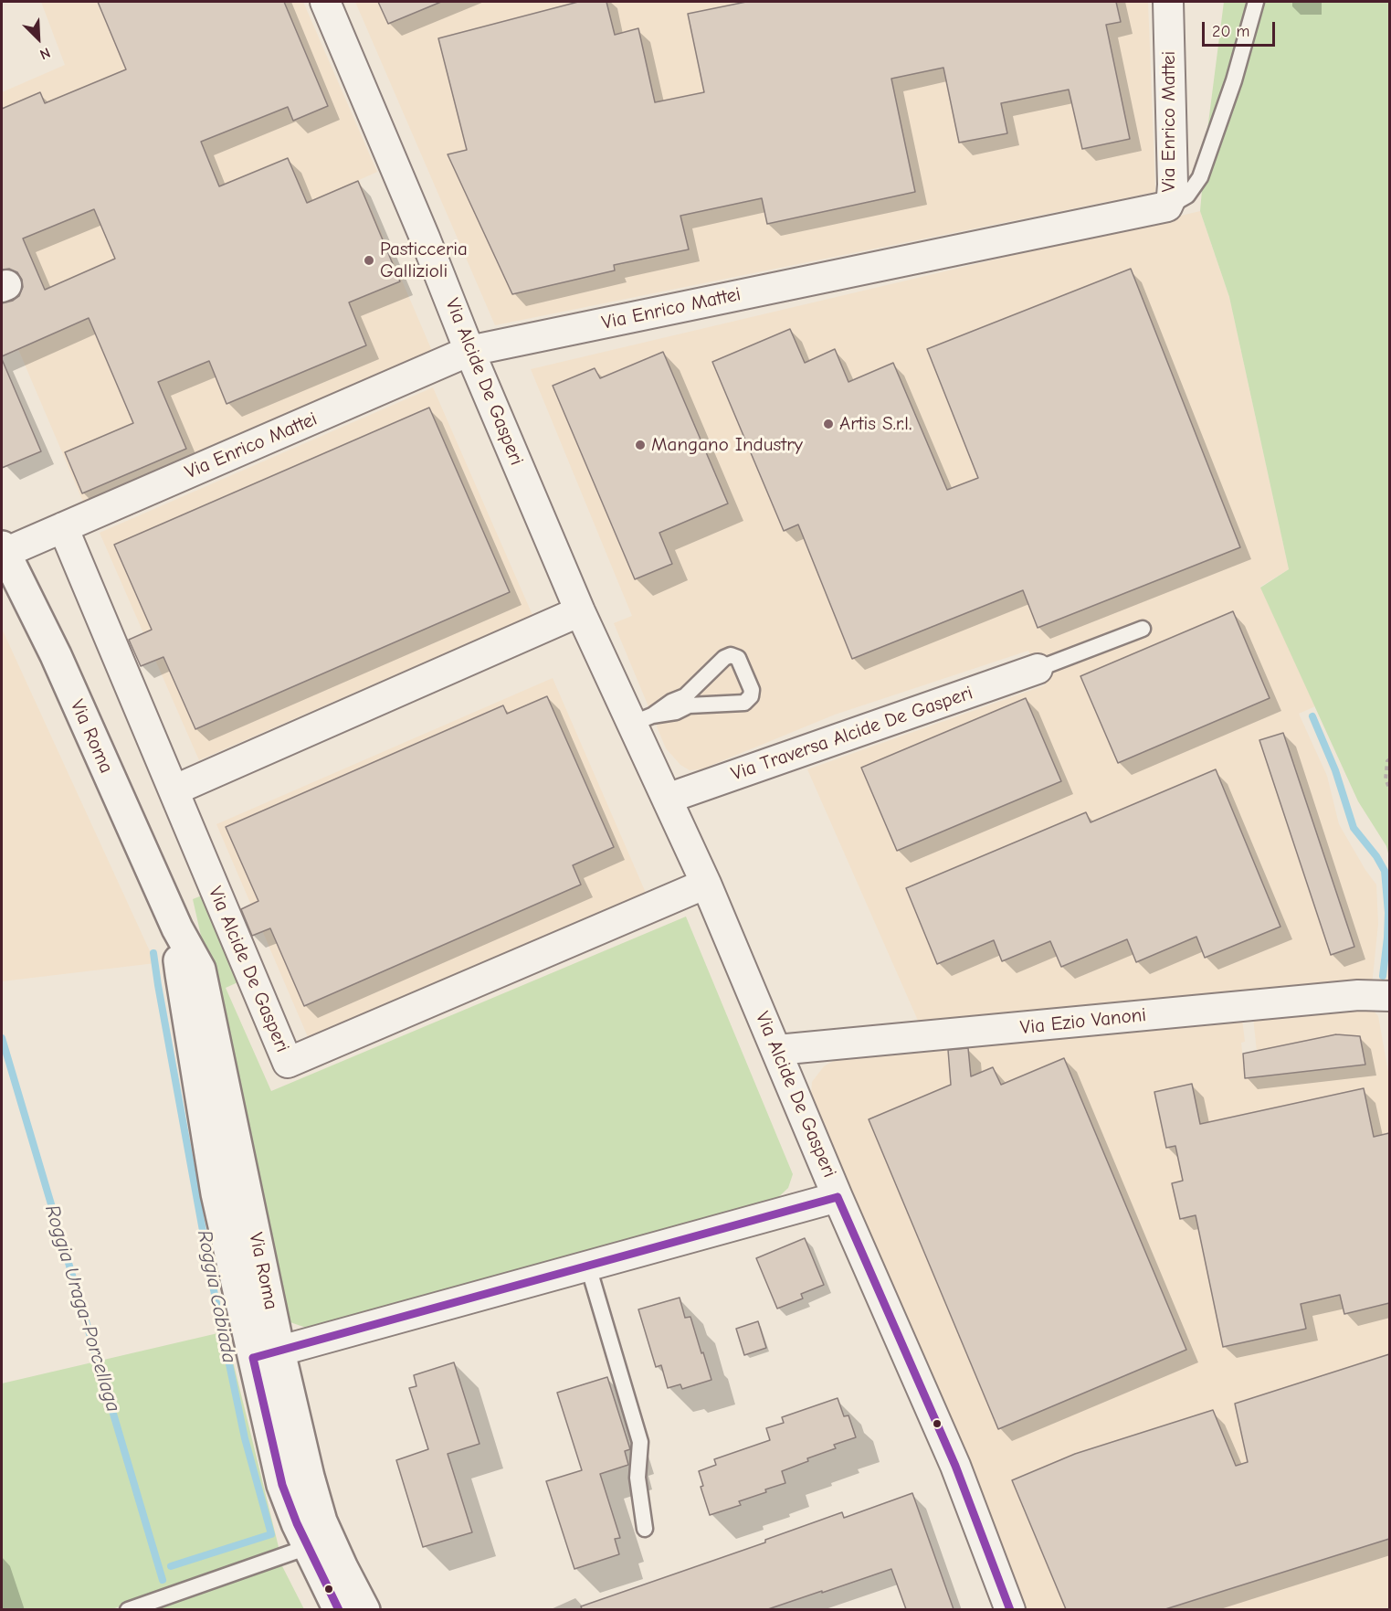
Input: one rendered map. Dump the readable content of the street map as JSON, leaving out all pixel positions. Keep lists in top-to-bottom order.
{
  "streets": {
    "street": [
      "Via Enrico Mattei",
      "Via Alcide De Gasperi",
      "Via Traversa Alcide De Gasperi",
      "Via Roma",
      "Via Ezio Vanoni"
    ]
  },
  "crossings": [
    ["Via Enrico Mattei", "Via Alcide De Gasperi"],
    ["Via Enrico Mattei", "Via Roma"],
    ["Via Alcide De Gasperi", "Via Traversa Alcide De Gasperi"],
    ["Via Alcide De Gasperi", "Via Ezio Vanoni"]
  ],
  "water": ["Roggia Cobiada", "Roggia Uraga-Porcellaga"],
  "places": ["Pasticceria Gallizioli", "Artis S.r.l.", "Mangano Industry"],
  "scale_bar": "20 m",
  "north": "bottom right"
}
